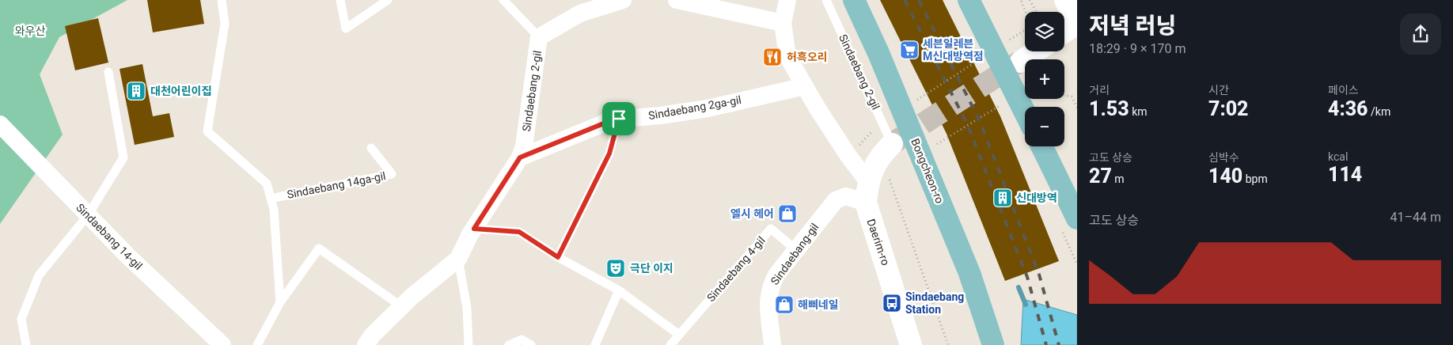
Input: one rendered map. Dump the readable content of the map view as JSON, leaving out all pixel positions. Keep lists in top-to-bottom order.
{
  "streets": {
    "main road": ["Bongcheon-ro", "Daerim-ro"],
    "street": [
      "Sindaebang 2-gil",
      "Sindaebang 2ga-gil",
      "Sindaebang 14-gil",
      "Sindaebang-gil"
    ],
    "lane": ["Sindaebang 14ga-gil", "Sindaebang 4-gil"]
  },
  "crossings": [
    ["Sindaebang 2-gil", "Sindaebang 2ga-gil"],
    ["Daerim-ro", "Sindaebang-gil"],
    ["Sindaebang-gil", "Sindaebang 4-gil"]
  ],
  "parks": ["와우산"],
  "places": {
    "supermarket": ["세븐일레븐 M신대방역점"],
    "restaurant": ["허흑오리"],
    "building": ["대천어린이집", "신대방역"],
    "shop": ["엘시 헤어", "해삐네일"],
    "theatre": ["극단 이지"],
    "bus stop": ["Sindaebang Station"]
  },
  "page": {
    "heading": ["저녁 러닝", "18:29 · 9 × 170 m"],
    "map_buttons": ["+", "−"],
    "stats": [
      ["거리", "1.53 km"],
      ["시간", "7:02"],
      ["페이스", "4:36 /km"],
      ["고도 상승", "27 m"],
      ["심박수", "140 bpm"],
      ["kcal", "114"]
    ],
    "chart": ["고도 상승", "41–44 m"]
  }
}
